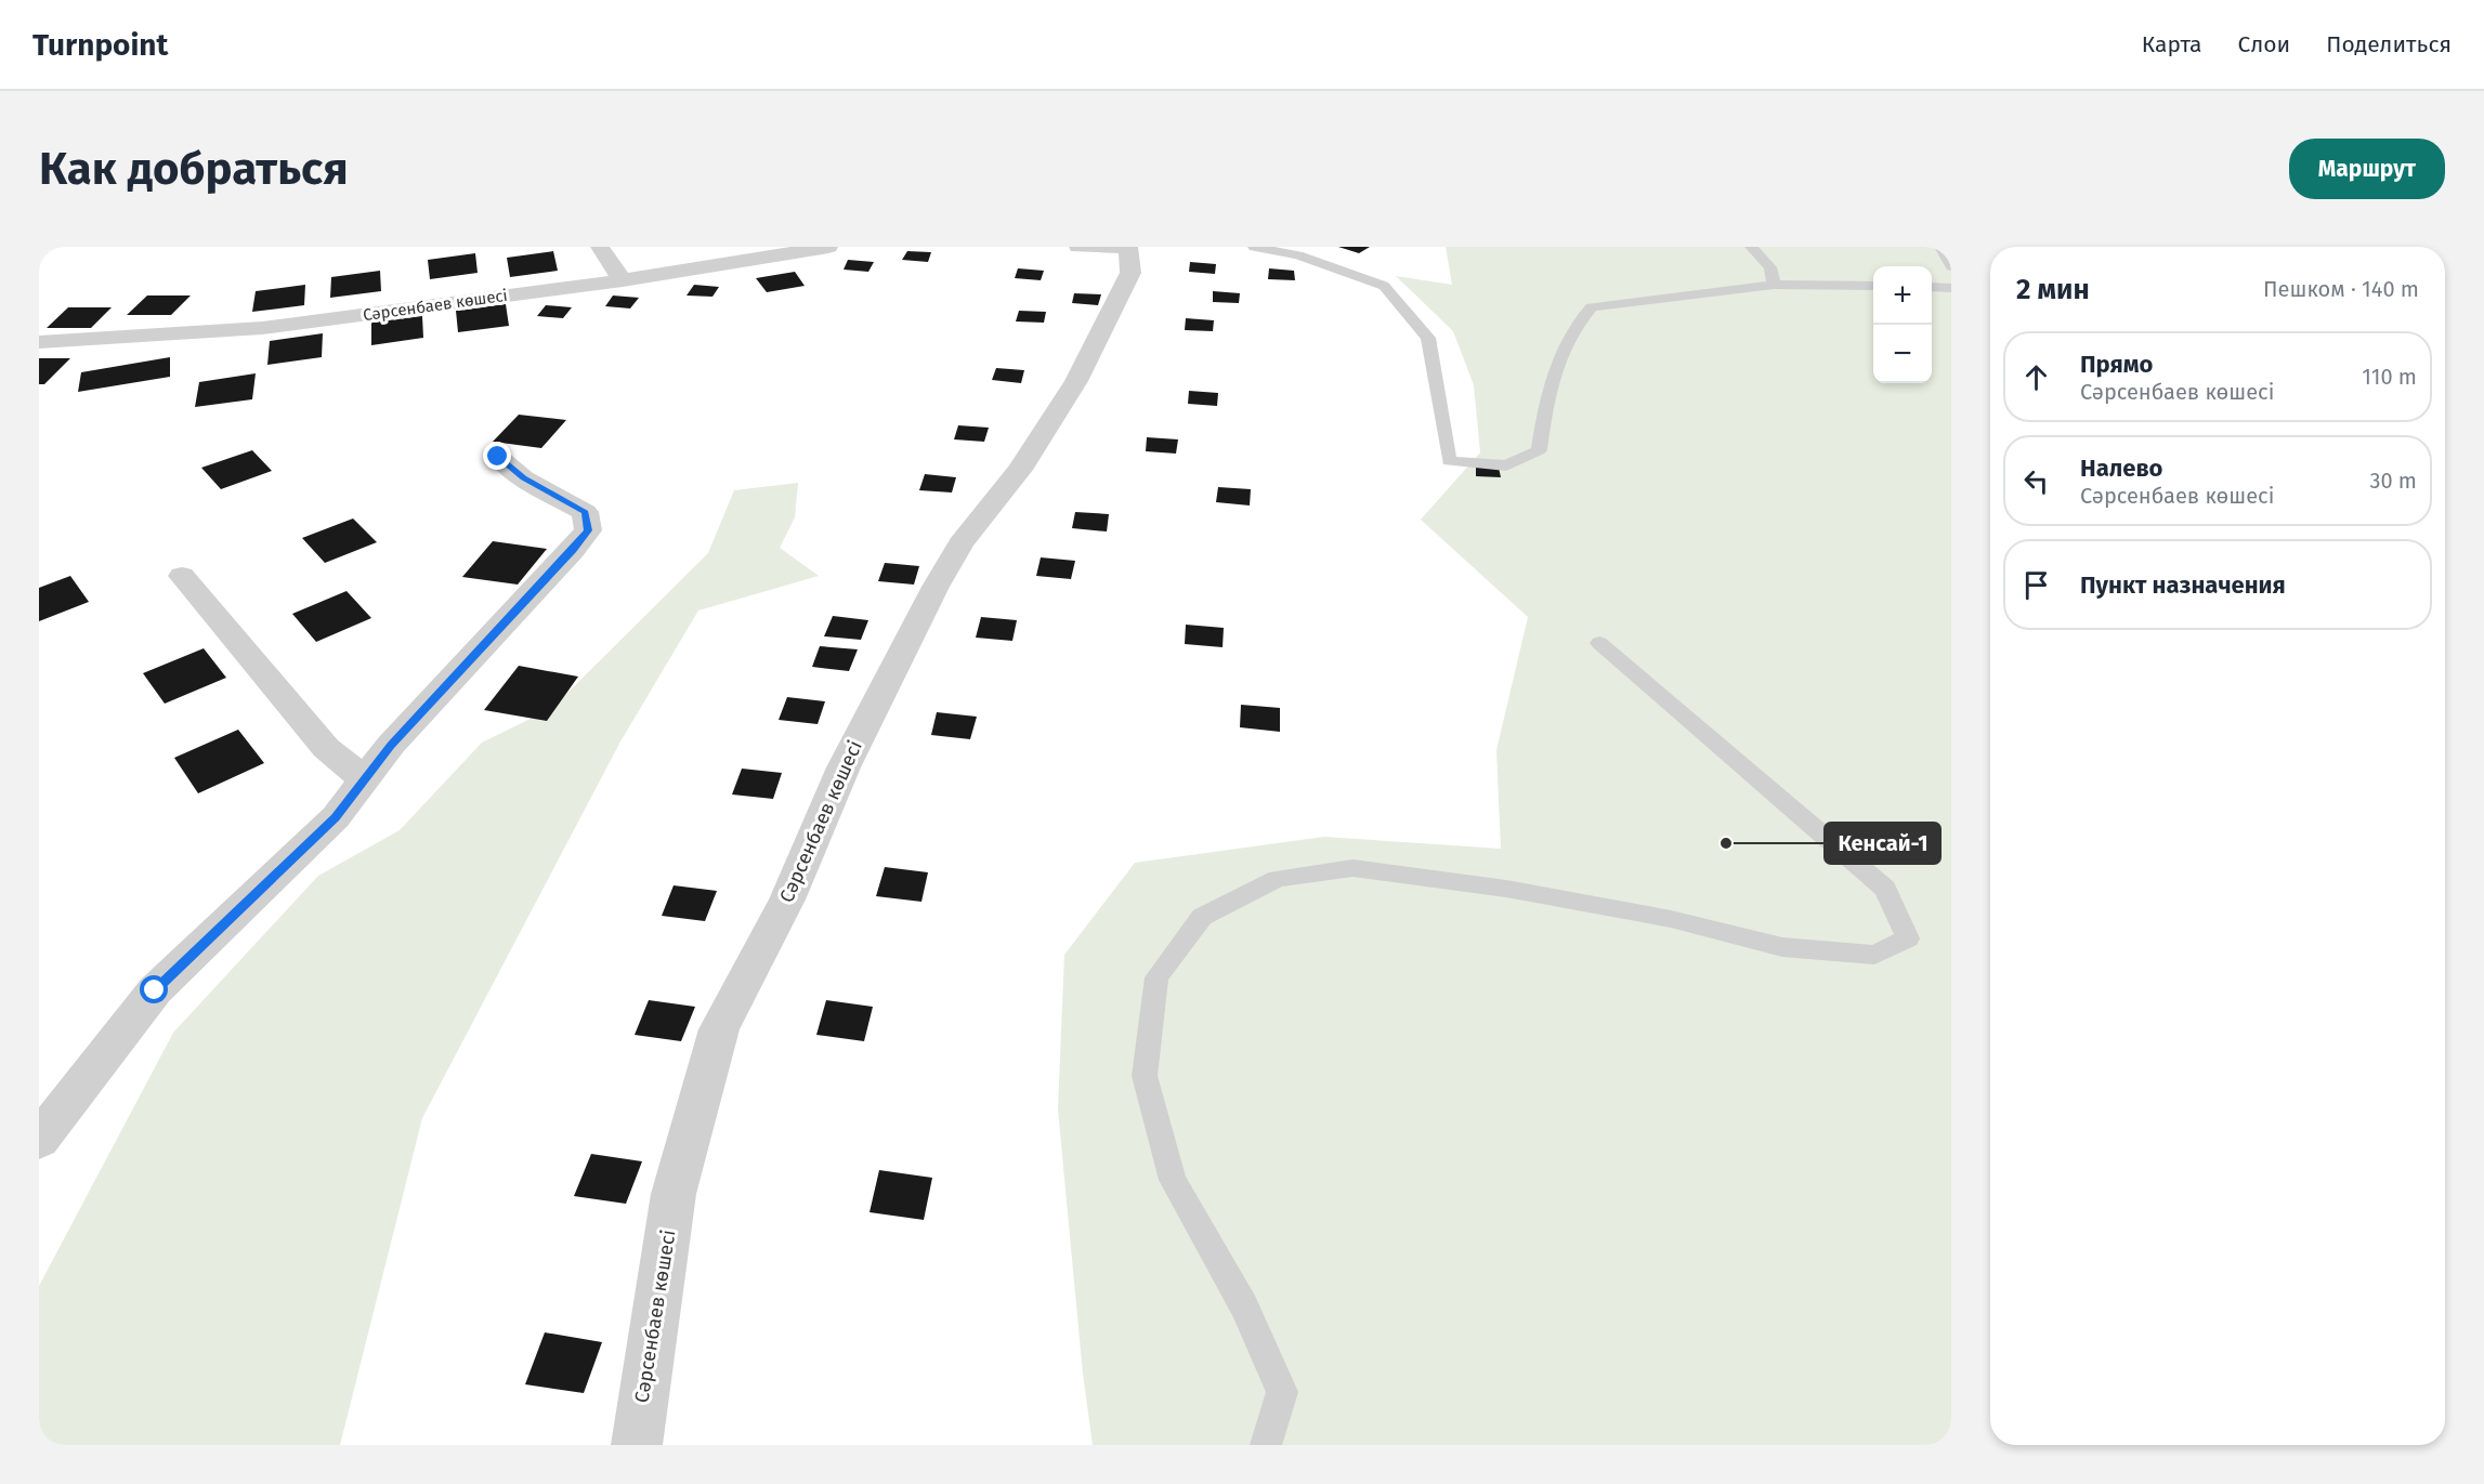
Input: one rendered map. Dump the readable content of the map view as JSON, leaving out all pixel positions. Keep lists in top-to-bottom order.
{
  "streets": {
    "street": ["Сәрсенбаев көшесі"]
  },
  "places": ["Кенсай-1"],
  "page": {
    "header": "Turnpoint",
    "nav": ["Карта", "Слои", "Поделиться"],
    "buttons": "Маршрут",
    "title": "Как добраться",
    "heading": ["2 мин", "Пешком · 140 m"],
    "map_buttons": ["+", "−"],
    "list": [
      ["Прямо", "Сәрсенбаев көшесі", "110 m"],
      ["Налево", "Сәрсенбаев көшесі", "30 m"],
      "Пункт назначения"
    ]
  }
}
